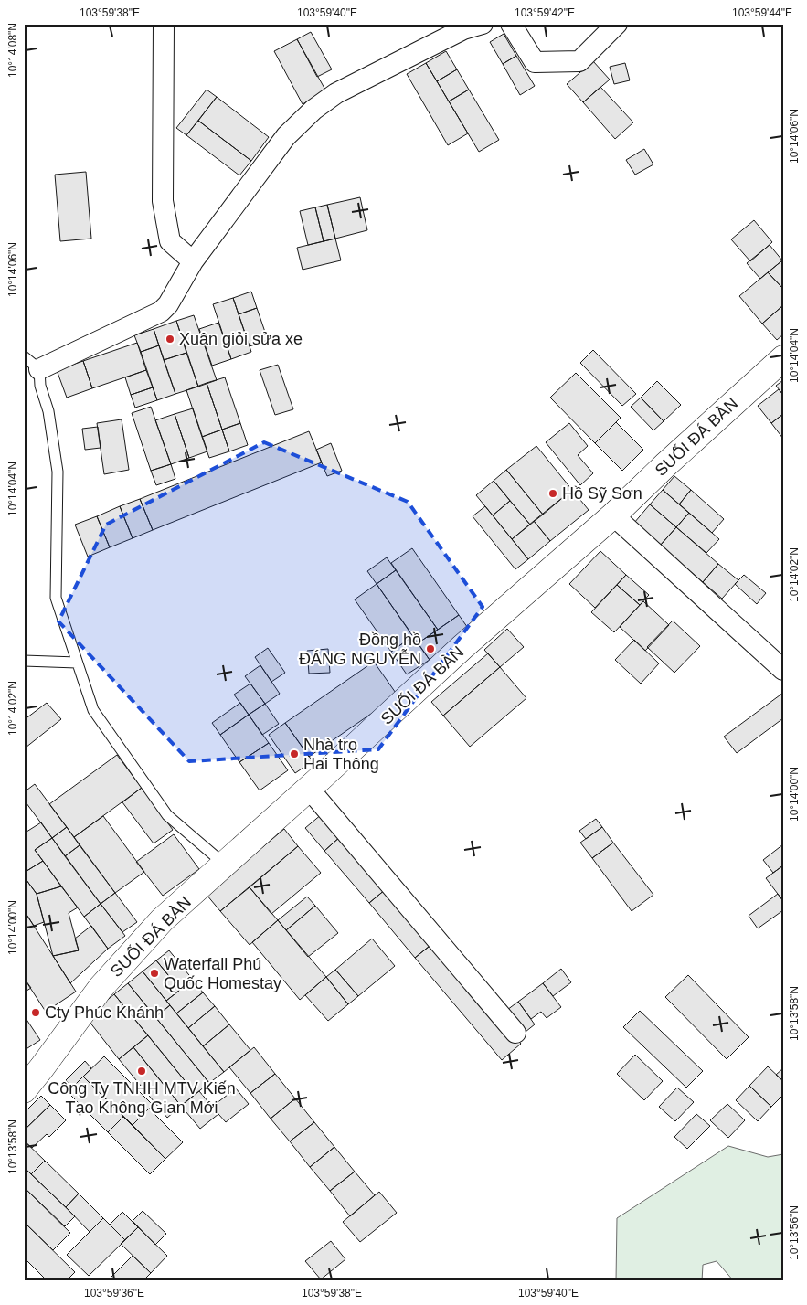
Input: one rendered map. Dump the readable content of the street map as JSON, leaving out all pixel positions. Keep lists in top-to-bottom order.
{
  "streets": {
    "street": ["SUỐI ĐÁ BÀN"]
  },
  "places": [
    "Xuân giỏi sửa xe",
    "Hồ Sỹ Sơn",
    "Đồng hồ ĐÁNG NGUYỄN",
    "Nhà trọ Hai Thông",
    "Waterfall Phú Quốc Homestay",
    "Cty Phúc Khánh",
    "Công Ty TNHH MTV Kiến Tạo Không Gian Mới"
  ],
  "coordinates": [
    "103°59'38\"E",
    "103°59'40\"E",
    "103°59'42\"E",
    "103°59'44\"E",
    "10°14'08\"N",
    "10°14'06\"N",
    "10°14'04\"N",
    "10°14'02\"N",
    "10°14'00\"N",
    "10°13'58\"N",
    "10°13'56\"N",
    "103°59'36\"E"
  ]
}
